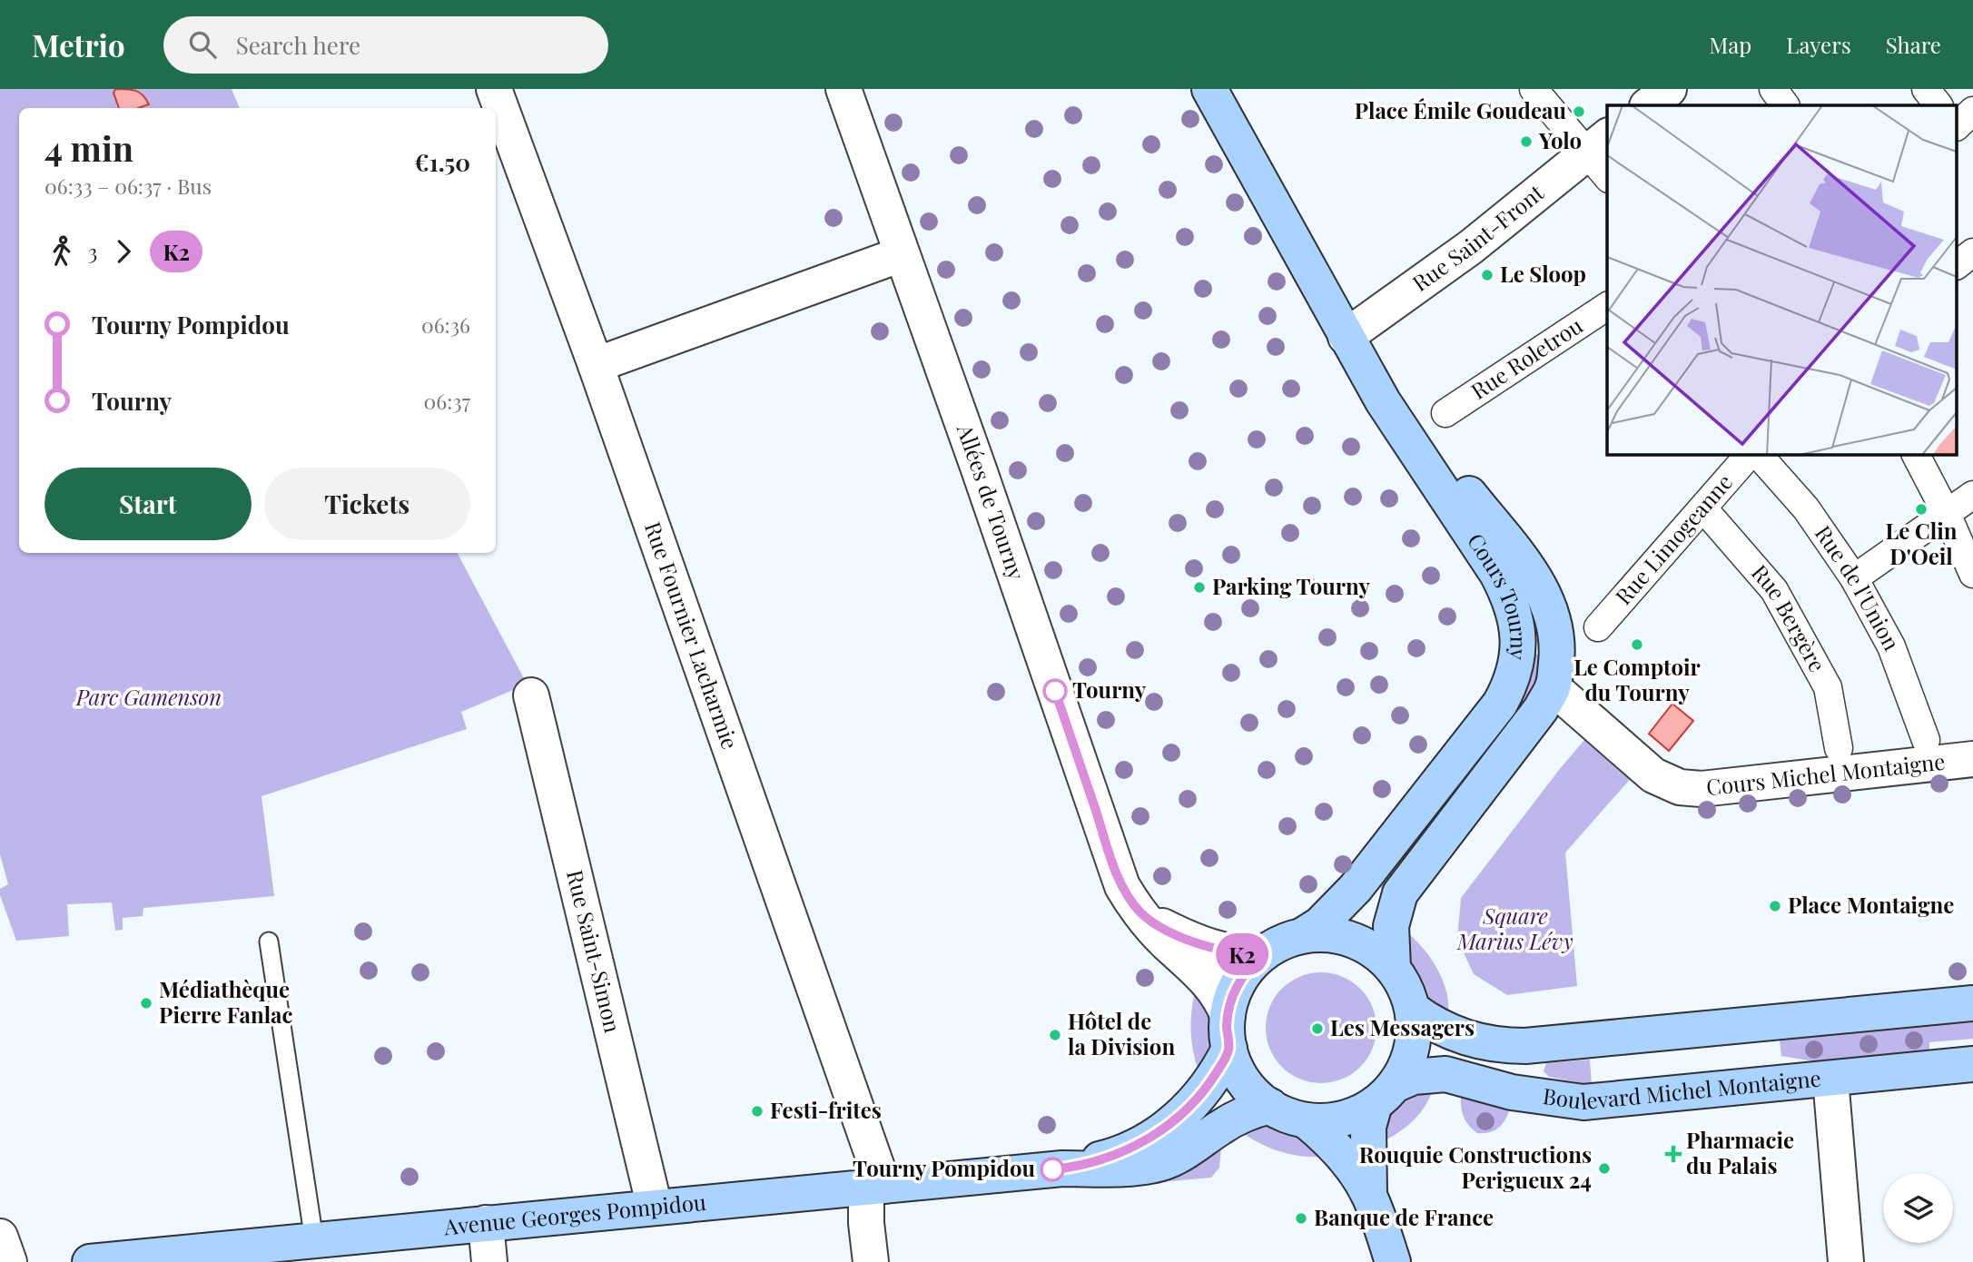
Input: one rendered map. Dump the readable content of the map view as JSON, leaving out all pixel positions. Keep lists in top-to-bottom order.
{
  "streets": {
    "main road": ["Cours Tourny", "Boulevard Michel Montaigne", "Avenue Georges Pompidou"],
    "street": [
      "Rue Saint-Front",
      "Rue Roletrou",
      "Allées de Tourny",
      "Rue Limogeanne",
      "Rue de l'Union",
      "Rue Bergère",
      "Rue Fournier Lacharmie",
      "Cours Michel Montaigne",
      "Rue Saint-Simon"
    ]
  },
  "crossings": [
    ["Rue Saint-Front", "Cours Tourny"],
    ["Allées de Tourny", "Cours Tourny"],
    ["Allées de Tourny", "Boulevard Michel Montaigne"],
    ["Allées de Tourny", "Avenue Georges Pompidou"],
    ["Rue Limogeanne", "Rue Bergère"],
    ["Cours Tourny", "Cours Michel Montaigne"],
    ["Cours Tourny", "Boulevard Michel Montaigne"],
    ["Cours Tourny", "Avenue Georges Pompidou"],
    ["Rue Fournier Lacharmie", "Avenue Georges Pompidou"],
    ["Rue Saint-Simon", "Avenue Georges Pompidou"],
    ["Boulevard Michel Montaigne", "Avenue Georges Pompidou"]
  ],
  "parks": ["Parc Gamenson", "Square Marius Lévy"],
  "places": {
    "other": [
      "Place Émile Goudeau",
      "Yolo",
      "Le Sloop",
      "Le Clin D'Oeil",
      "Parking Tourny",
      "Le Comptoir du Tourny",
      "Tourny",
      "Place Montaigne",
      "Médiathèque Pierre Fanlac",
      "Les Messagers",
      "Hôtel de la Division",
      "Festi-frites",
      "Rouquie Constructions Perigueux 24",
      "Tourny Pompidou",
      "Banque de France"
    ],
    "health": ["Pharmacie du Palais"]
  },
  "lines": ["bus line K2"],
  "page": {
    "header": "Metrio",
    "search": "Search here",
    "nav": ["Map", "Layers", "Share"],
    "on_map": "K2",
    "heading": ["4 min", "06:33 – 06:37 · Bus", "€1.50"],
    "legs": ["3", "K2"],
    "list": [
      {
        "name": "Tourny Pompidou",
        "value": "06:36"
      },
      {
        "name": "Tourny",
        "value": "06:37"
      }
    ],
    "buttons": ["Start", "Tickets"]
  }
}
